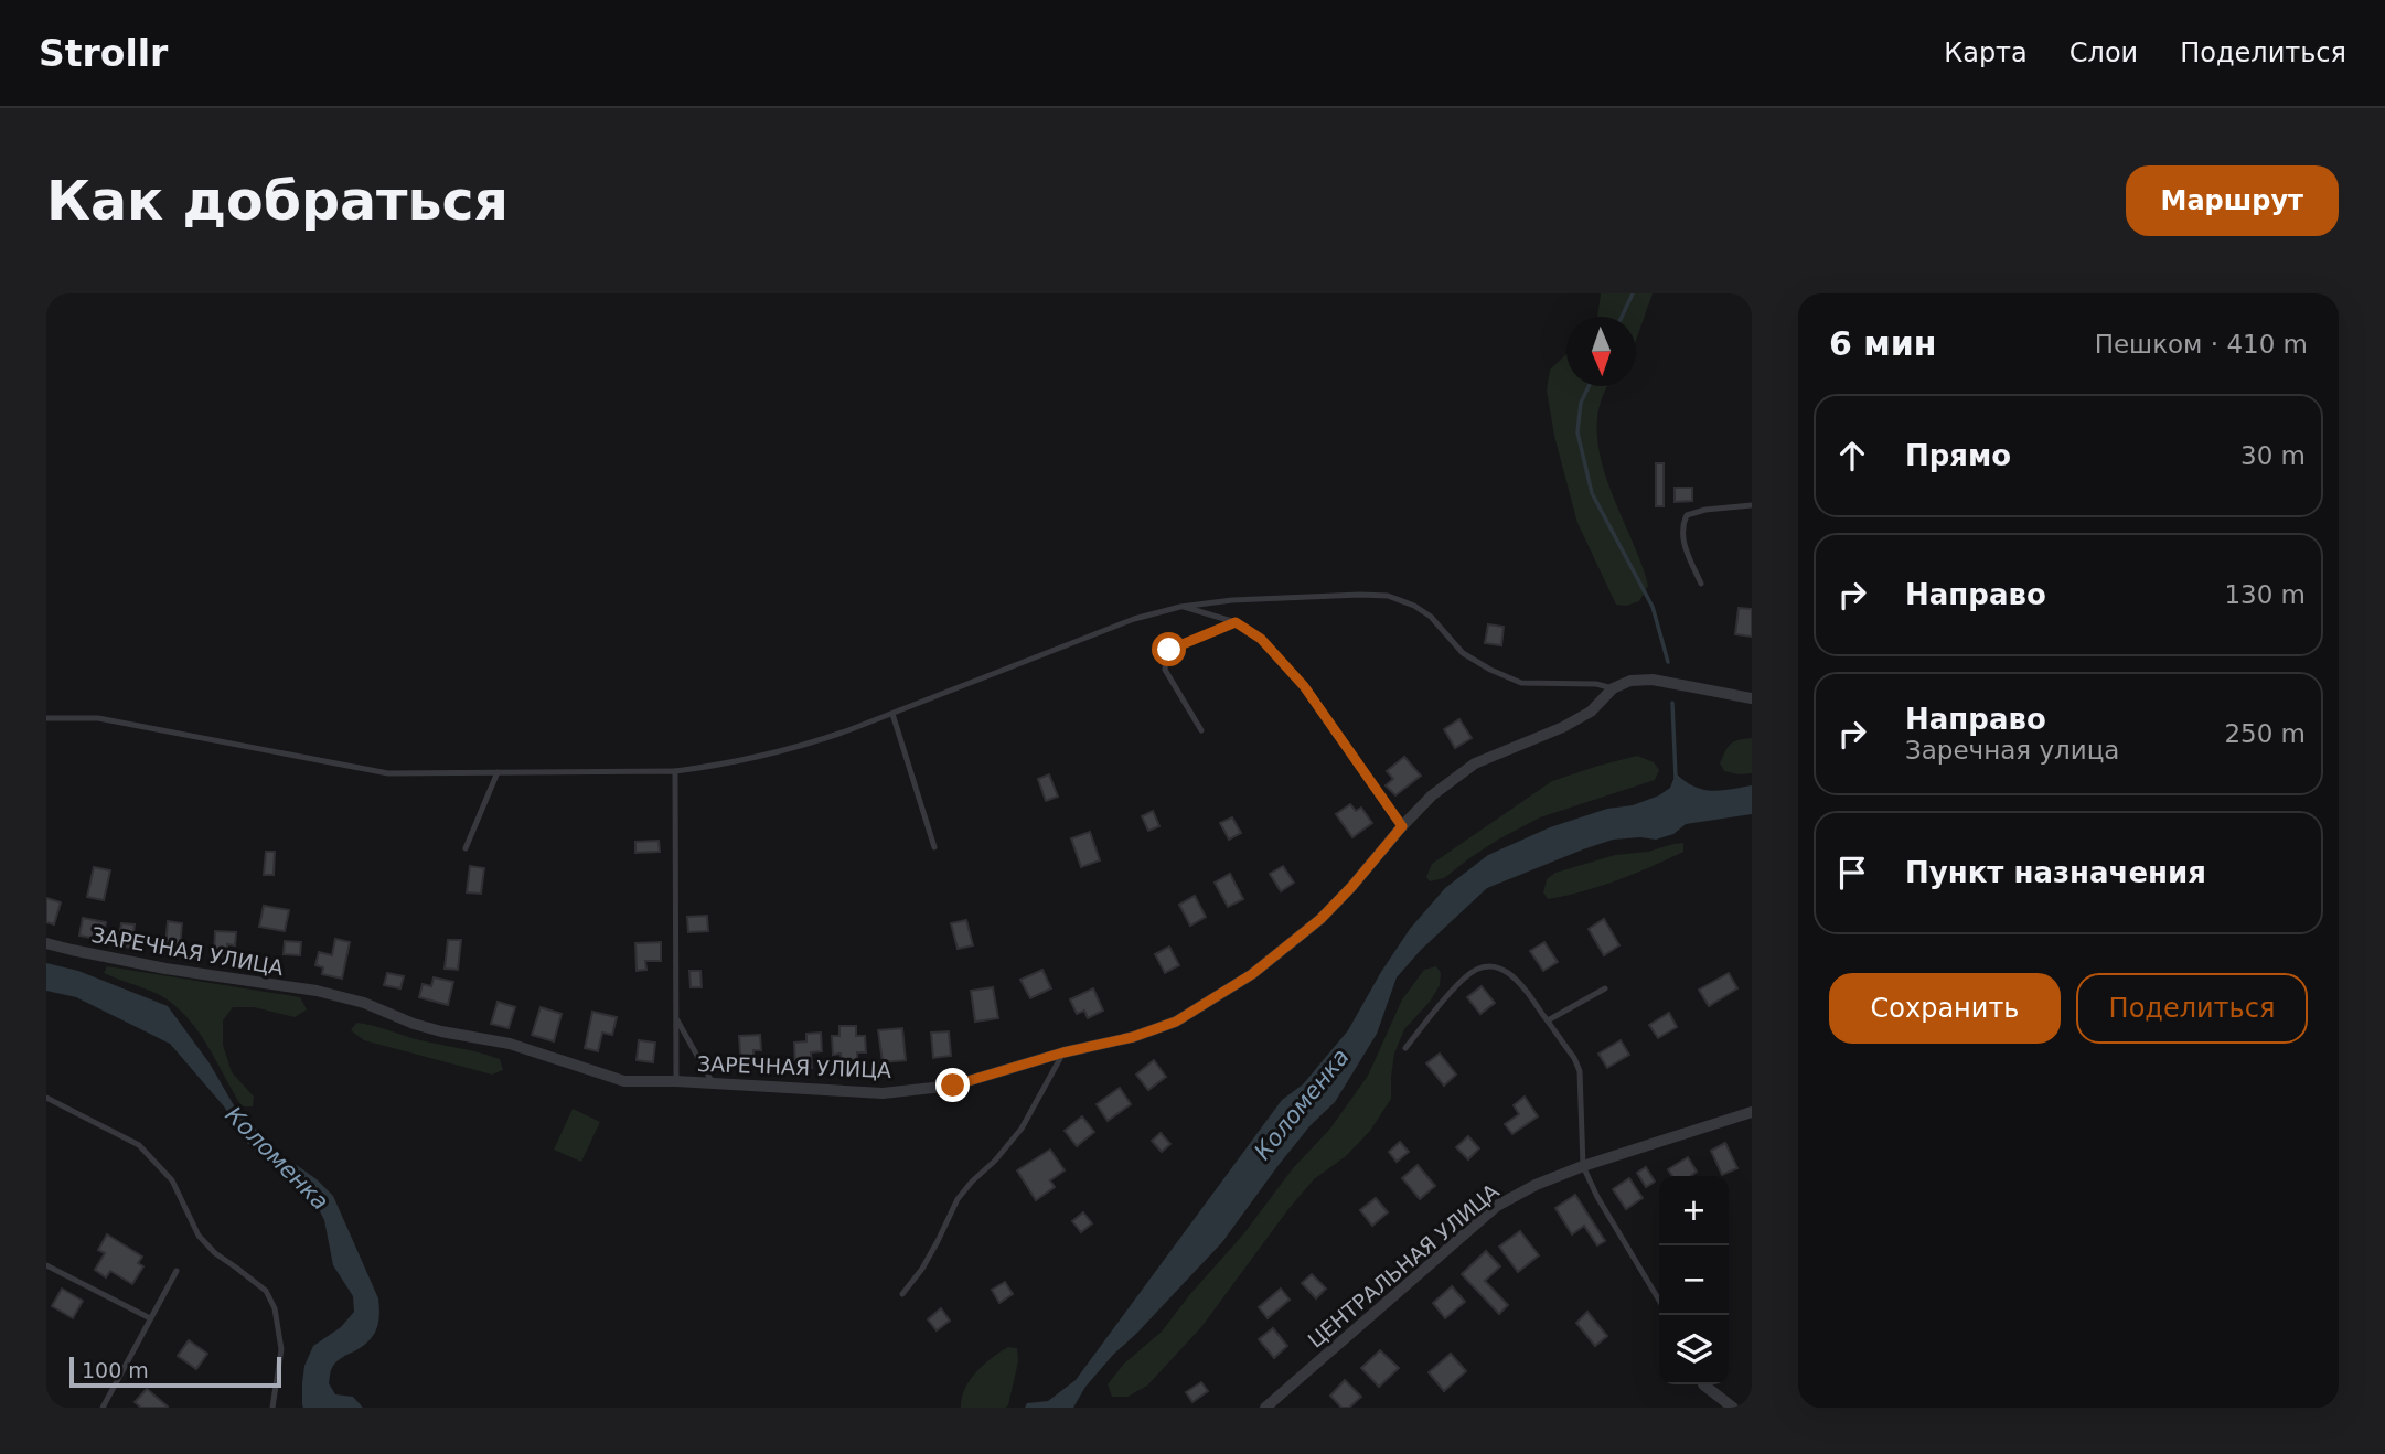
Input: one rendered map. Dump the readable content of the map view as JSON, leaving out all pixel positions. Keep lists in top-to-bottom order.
{
  "streets": {
    "street": ["ЗАРЕЧНАЯ УЛИЦА", "ЦЕНТРАЛЬНАЯ УЛИЦА"]
  },
  "water": ["Коломенка"],
  "scale_bar": "100 m",
  "north": "bottom",
  "page": {
    "header": "Strollr",
    "nav": ["Карта", "Слои", "Поделиться"],
    "buttons": [
      "Маршрут",
      ["Сохранить", "Поделиться"]
    ],
    "title": "Как добраться",
    "heading": ["6 мин", "Пешком · 410 m"],
    "list": [
      ["Прямо", "30 m"],
      ["Направо", "130 m"],
      ["Направо", "Заречная улица", "250 m"],
      "Пункт назначения"
    ],
    "map_buttons": ["+", "−"],
    "scale": "100 m"
  }
}
